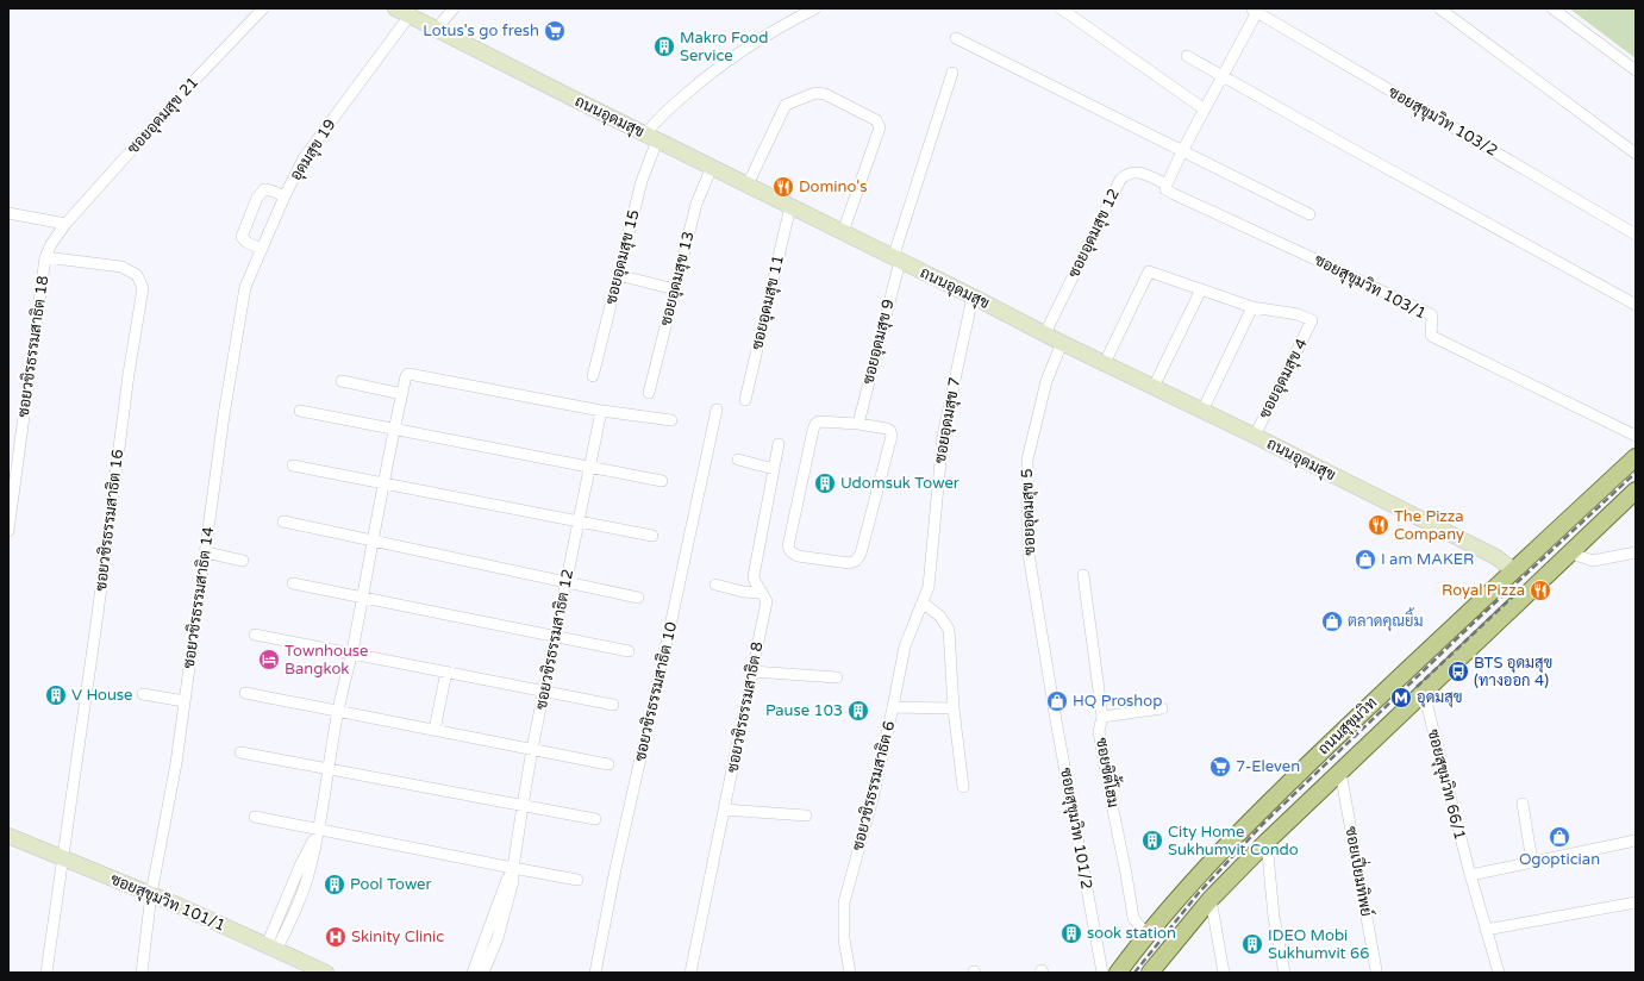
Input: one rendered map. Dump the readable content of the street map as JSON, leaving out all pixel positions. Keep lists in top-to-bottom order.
{
  "streets": {
    "main road": ["ถนนอุดมสุข", "ถนนสุขุมวิท", "ซอยสุขุมวิท 101/1"],
    "street": [
      "ซอยอุดมสุข 21",
      "ซอยสุขุมวิท 103/2",
      "อุดมสุข 19",
      "ซอยอุดมสุข 12",
      "ซอยอุดมสุข 15",
      "ซอยอุดมสุข 13",
      "ซอยสุขุมวิท 103/1",
      "ซอยอุดมสุข 11",
      "ซอยอุดมสุข 9",
      "ซอยวชิรธรรมสาธิต 18",
      "ซอยอุดมสุข 4",
      "ซอยอุดมสุข 7",
      "ซอยอุดมสุข 5",
      "ซอยวชิรธรรมสาธิต 16",
      "ซอยวชิรธรรมสาธิต 14",
      "ซอยวชิรธรรมสาธิต 12",
      "ซอยวชิรธรรมสาธิต 10",
      "ซอยวชิรธรรมสาธิต 8",
      "ซอยซิตี้โฮม",
      "ซอยสุขุมวิท 66/1",
      "ซอยวชิรธรรมสาธิต 6",
      "ซอยสุขุมวิท 101/2",
      "ซอยเปี่ยมทิพย์"
    ]
  },
  "crossings": [
    ["ซอยอุดมสุข 21", "ซอยวชิรธรรมสาธิต 18"],
    ["ถนนอุดมสุข", "อุดมสุข 19"],
    ["ถนนอุดมสุข", "ซอยอุดมสุข 12"],
    ["ถนนอุดมสุข", "ซอยอุดมสุข 15"],
    ["ถนนอุดมสุข", "ซอยอุดมสุข 13"],
    ["ถนนอุดมสุข", "ซอยอุดมสุข 11"],
    ["ถนนอุดมสุข", "ซอยอุดมสุข 9"],
    ["ถนนอุดมสุข", "ซอยอุดมสุข 4"],
    ["ถนนอุดมสุข", "ซอยอุดมสุข 7"],
    ["ถนนอุดมสุข", "ซอยอุดมสุข 5"],
    ["ถนนอุดมสุข", "ถนนสุขุมวิท"],
    ["อุดมสุข 19", "ซอยวชิรธรรมสาธิต 14"],
    ["ซอยอุดมสุข 12", "ซอยสุขุมวิท 103/1"],
    ["ซอยวชิรธรรมสาธิต 18", "ซอยวชิรธรรมสาธิต 16"],
    ["ซอยอุดมสุข 7", "ซอยวชิรธรรมสาธิต 6"],
    ["ซอยอุดมสุข 5", "ซอยสุขุมวิท 101/2"],
    ["ซอยวชิรธรรมสาธิต 16", "ซอยสุขุมวิท 101/1"],
    ["ซอยวชิรธรรมสาธิต 14", "ซอยสุขุมวิท 101/1"],
    ["ถนนสุขุมวิท", "ซอยซิตี้โฮม"],
    ["ถนนสุขุมวิท", "ซอยสุขุมวิท 66/1"],
    ["ถนนสุขุมวิท", "ซอยเปี่ยมทิพย์"]
  ],
  "places": {
    "supermarket": ["Lotus's go fresh", "7-Eleven"],
    "building": [
      "Makro Food Service",
      "Udomsuk Tower",
      "V House",
      "Pause 103",
      "City Home Sukhumvit Condo",
      "Pool Tower",
      "sook station",
      "IDEO Mobi Sukhumvit 66"
    ],
    "restaurant": ["Domino's", "The Pizza Company", "Royal Pizza"],
    "shop": [
      "I am MAKER",
      "ตลาดคุณยิ้ม",
      "HQ Proshop",
      "Ogoptician"
    ],
    "hotel": ["Townhouse Bangkok"],
    "bus stop": ["BTS อุดมสุข (ทางออก 4)"],
    "metro station": ["อุดมสุข"],
    "hospital": ["Skinity Clinic"]
  }
}
